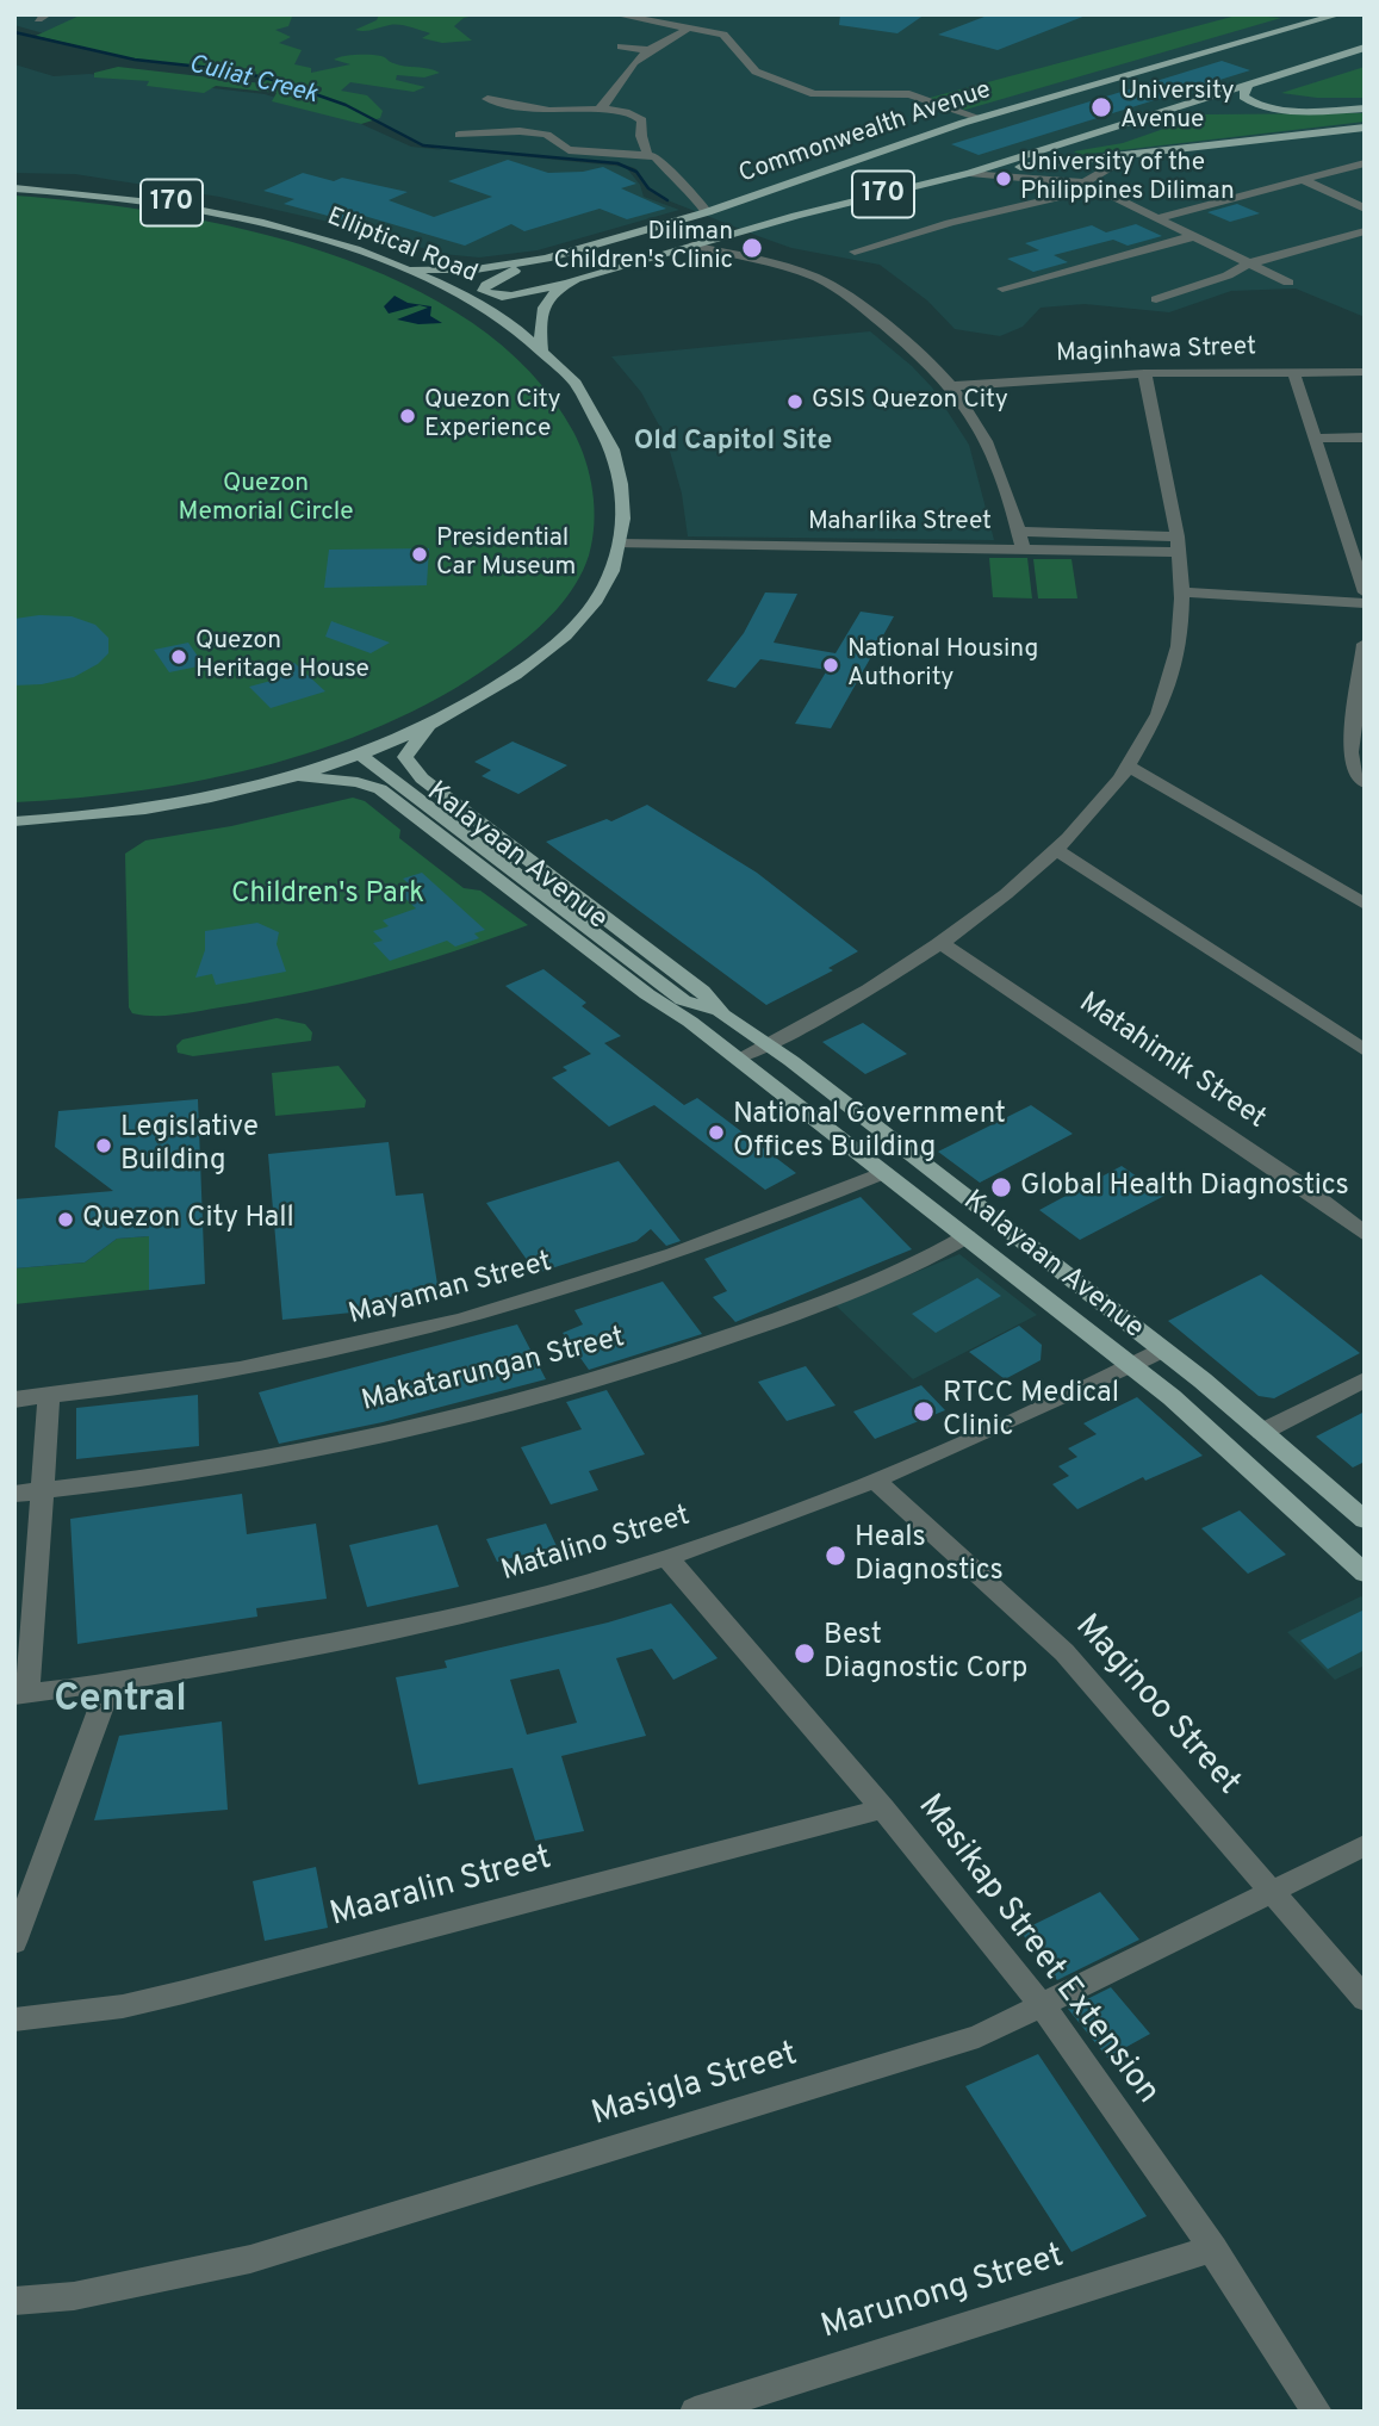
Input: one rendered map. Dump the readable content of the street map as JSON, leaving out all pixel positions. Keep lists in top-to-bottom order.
{
  "streets": {
    "main road": [
      "Commonwealth Avenue",
      "170",
      "Elliptical Road",
      "Kalayaan Avenue"
    ],
    "street": [
      "Maginhawa Street",
      "Maharlika Street",
      "Matahimik Street",
      "Mayaman Street",
      "Makatarungan Street",
      "Matalino Street",
      "Maginoo Street",
      "Maaralin Street",
      "Masikap Street Extension",
      "Masigla Street",
      "Marunong Street"
    ]
  },
  "crossings": [
    ["Commonwealth Avenue", "Elliptical Road"],
    ["Elliptical Road", "Maharlika Street"],
    ["Elliptical Road", "Kalayaan Avenue"],
    ["Kalayaan Avenue", "Mayaman Street"],
    ["Kalayaan Avenue", "Makatarungan Street"],
    ["Kalayaan Avenue", "Matalino Street"],
    ["Matalino Street", "Maginoo Street"],
    ["Matalino Street", "Masikap Street Extension"],
    ["Maginoo Street", "Masigla Street"],
    ["Maaralin Street", "Masikap Street Extension"],
    ["Masikap Street Extension", "Masigla Street"],
    ["Masikap Street Extension", "Marunong Street"]
  ],
  "districts": ["Old Capitol Site", "Central"],
  "water": ["Culiat Creek"],
  "parks": ["Quezon Memorial Circle", "Children's Park"],
  "places": [
    "University Avenue",
    "University of the Philippines Diliman",
    "Diliman Children's Clinic",
    "GSIS Quezon City",
    "Quezon City Experience",
    "Presidential Car Museum",
    "Quezon Heritage House",
    "National Housing Authority",
    "National Government Offices Building",
    "Legislative Building",
    "Global Health Diagnostics",
    "Quezon City Hall",
    "RTCC Medical Clinic",
    "Heals Diagnostics",
    "Best Diagnostic Corp"
  ]
}
